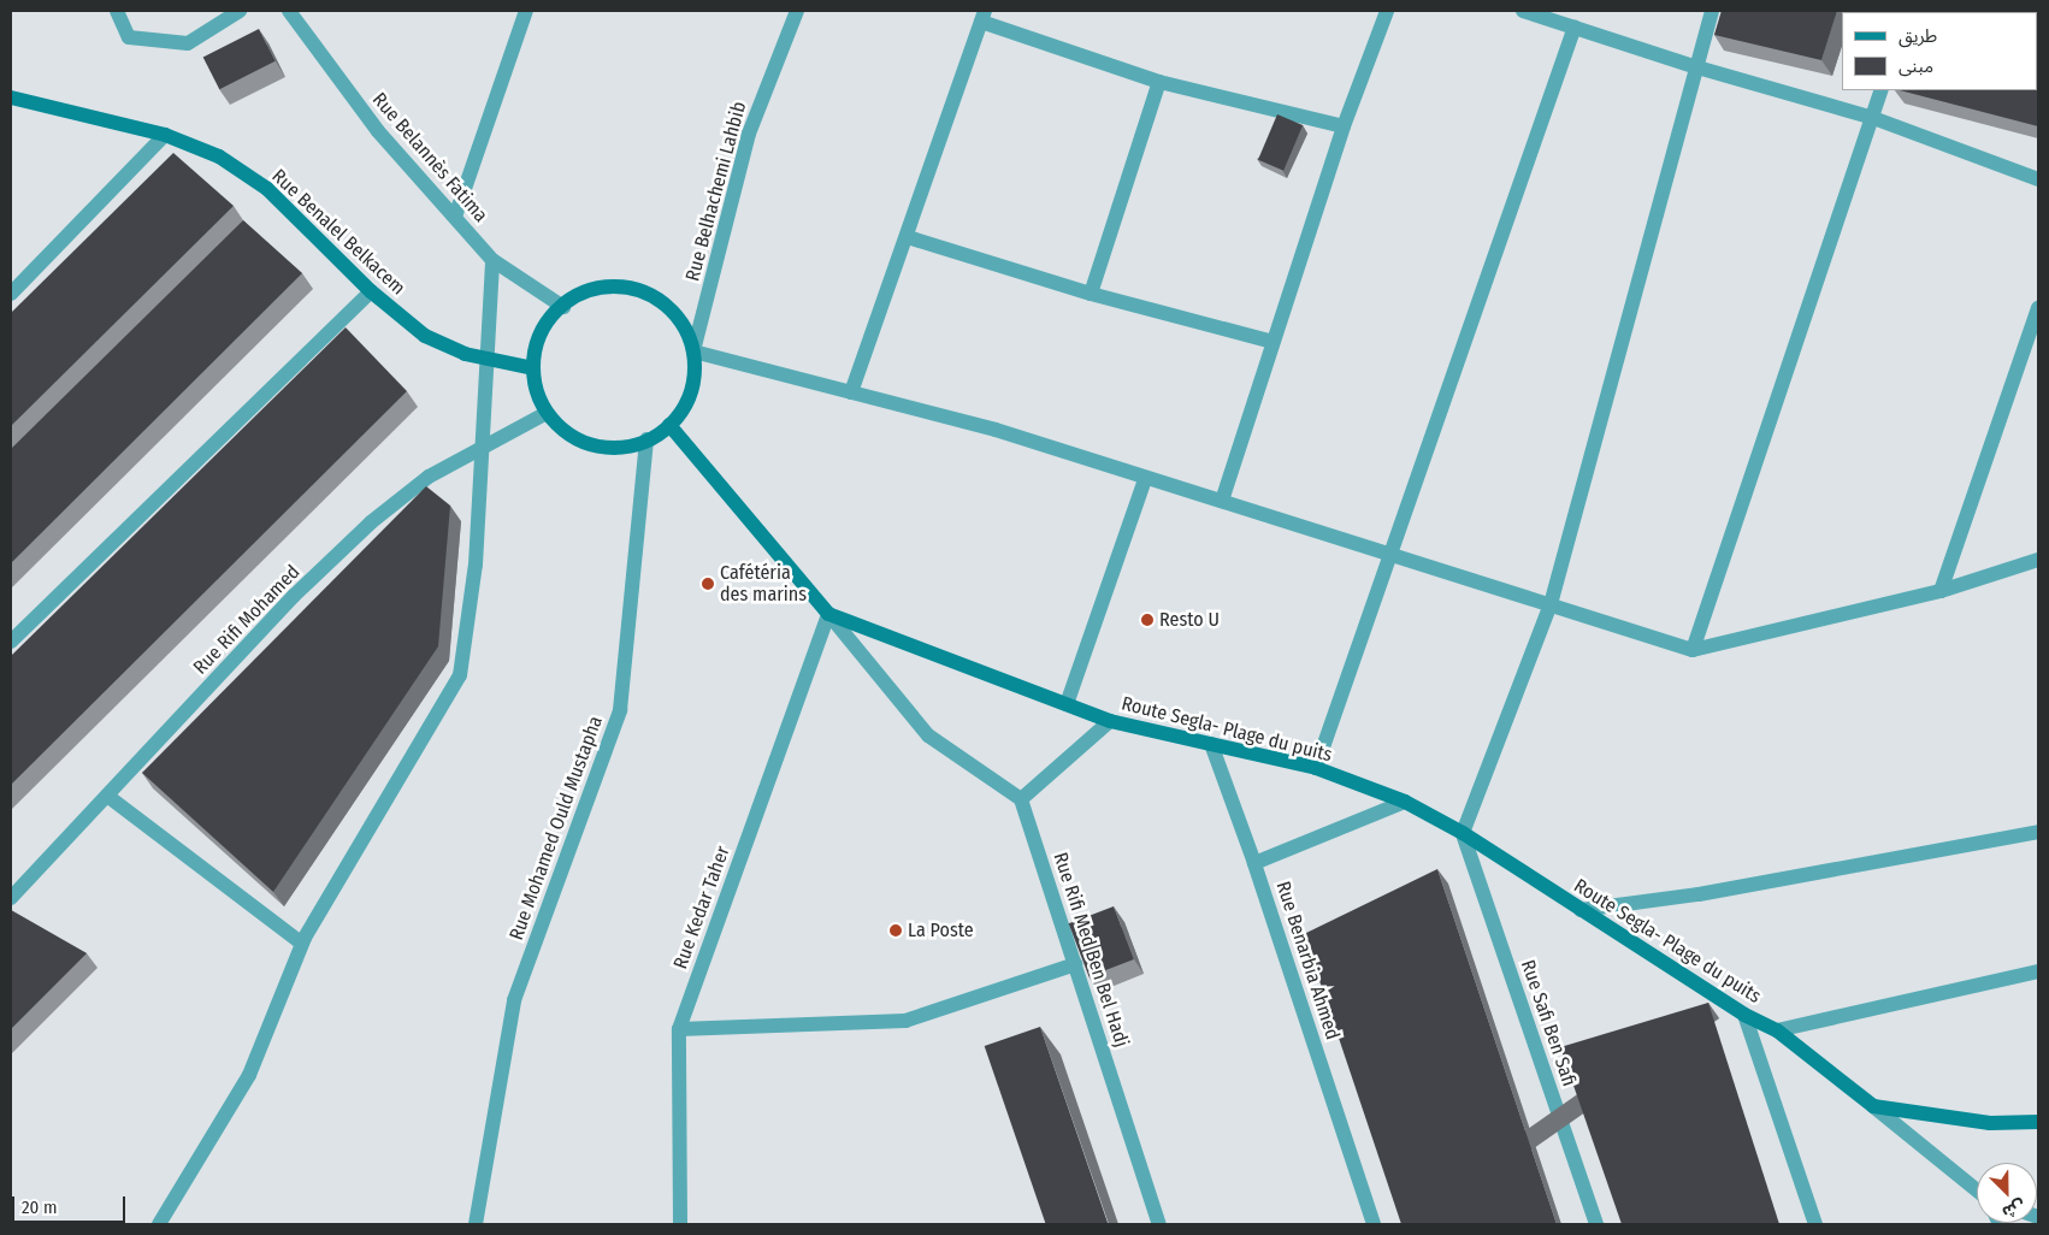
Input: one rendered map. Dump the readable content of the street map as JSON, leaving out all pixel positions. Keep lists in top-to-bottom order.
{
  "streets": {
    "street": [
      "Rue Belannès Fatima",
      "Rue Belhachemi Lahbib",
      "Rue Benalel Belkacem",
      "Rue Rifi Mohamed",
      "Route Segla- Plage du puits",
      "Rue Mohamed Ould Mustapha",
      "Rue Kedar Taher",
      "Rue Rifi Med Ben Bel Hadj",
      "Rue Benarbia Ahmed",
      "Rue Safi Ben Safi"
    ]
  },
  "crossings": [
    ["Rue Belannès Fatima", "Rue Belhachemi Lahbib"],
    ["Rue Belannès Fatima", "Rue Benalel Belkacem"],
    ["Rue Belannès Fatima", "Rue Rifi Mohamed"],
    ["Rue Belannès Fatima", "Route Segla- Plage du puits"],
    ["Rue Belannès Fatima", "Rue Mohamed Ould Mustapha"],
    ["Rue Belhachemi Lahbib", "Rue Benalel Belkacem"],
    ["Rue Belhachemi Lahbib", "Rue Rifi Mohamed"],
    ["Rue Belhachemi Lahbib", "Route Segla- Plage du puits"],
    ["Rue Belhachemi Lahbib", "Rue Mohamed Ould Mustapha"],
    ["Rue Benalel Belkacem", "Rue Rifi Mohamed"],
    ["Rue Benalel Belkacem", "Route Segla- Plage du puits"],
    ["Rue Benalel Belkacem", "Rue Mohamed Ould Mustapha"],
    ["Rue Rifi Mohamed", "Route Segla- Plage du puits"],
    ["Rue Rifi Mohamed", "Rue Mohamed Ould Mustapha"],
    ["Route Segla- Plage du puits", "Rue Mohamed Ould Mustapha"],
    ["Route Segla- Plage du puits", "Rue Kedar Taher"],
    ["Route Segla- Plage du puits", "Rue Benarbia Ahmed"],
    ["Route Segla- Plage du puits", "Rue Safi Ben Safi"]
  ],
  "places": ["Cafétéria des marins", "Resto U", "La Poste"],
  "legend": ["طريق", "مبنى"],
  "scale_bar": "20 m",
  "north": "bottom right"
}
